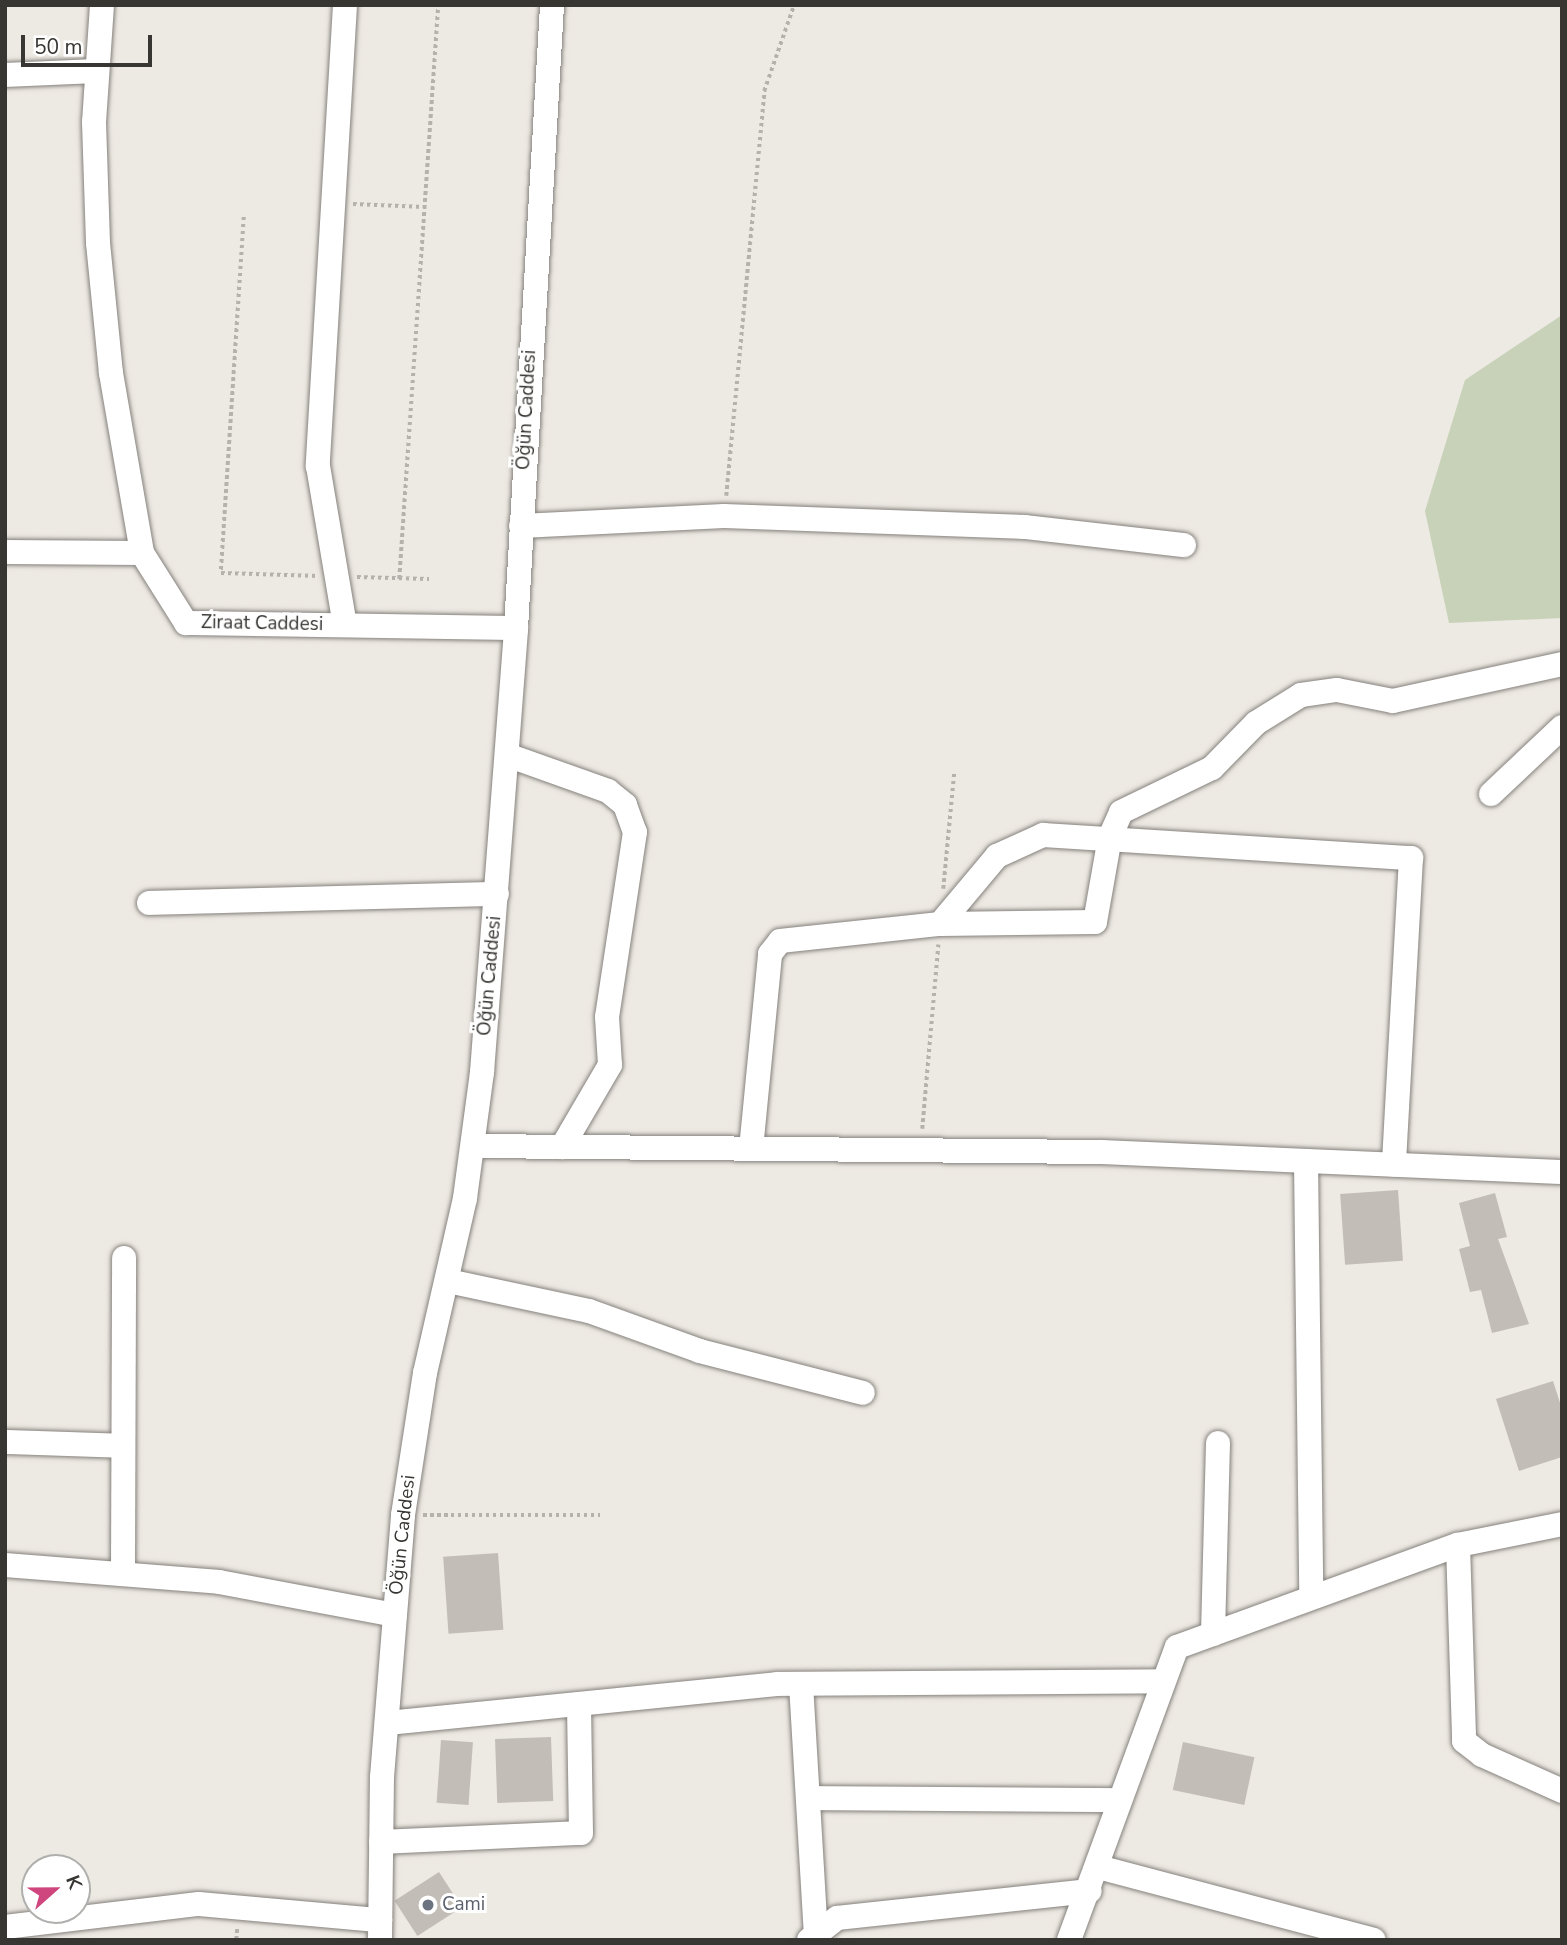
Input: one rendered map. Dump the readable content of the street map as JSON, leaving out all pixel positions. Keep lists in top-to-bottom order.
{
  "streets": {
    "street": ["Öğün Caddesi", "Ziraat Caddesi"]
  },
  "crossings": [
    ["Öğün Caddesi", "Ziraat Caddesi"]
  ],
  "places": ["Cami"],
  "scale_bar": "50 m",
  "north": "right"
}
